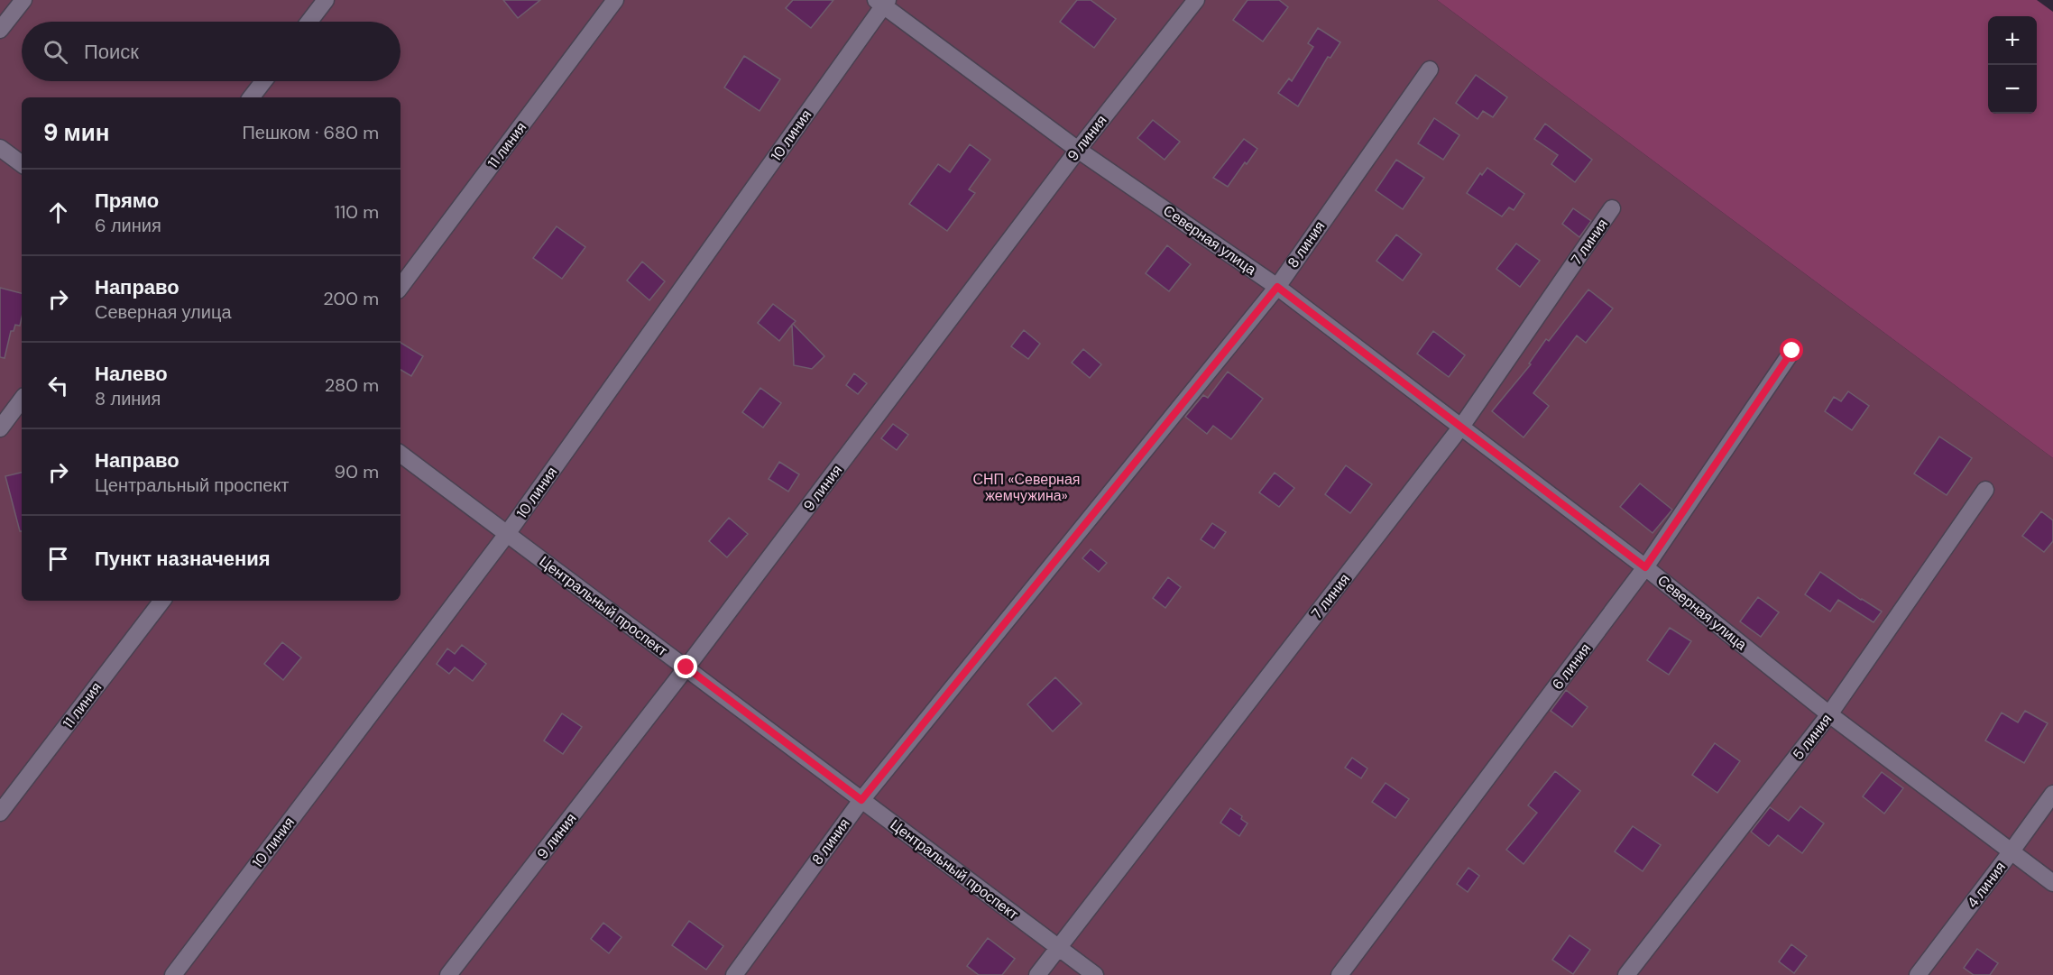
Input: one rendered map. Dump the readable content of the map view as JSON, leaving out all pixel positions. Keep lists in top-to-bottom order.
{
  "streets": {
    "street": [
      "10 линия",
      "9 линия",
      "11 линия",
      "Северная улица",
      "7 линия",
      "8 линия",
      "Центральный проспект",
      "6 линия",
      "5 линия",
      "4 линия"
    ]
  },
  "crossings": [
    ["10 линия", "Северная улица"],
    ["10 линия", "Центральный проспект"],
    ["9 линия", "Северная улица"],
    ["9 линия", "Центральный проспект"],
    ["Северная улица", "7 линия"],
    ["Северная улица", "8 линия"],
    ["Северная улица", "6 линия"],
    ["Северная улица", "5 линия"],
    ["Северная улица", "4 линия"],
    ["7 линия", "Центральный проспект"],
    ["8 линия", "Центральный проспект"]
  ],
  "parks": ["СНП «Северная жемчужина»"],
  "page": {
    "map_buttons": ["+", "−"],
    "search": "Поиск",
    "heading": ["9 мин", "Пешком · 680 m"],
    "list": [
      ["Прямо", "6 линия", "110 m"],
      ["Направо", "Северная улица", "200 m"],
      ["Налево", "8 линия", "280 m"],
      ["Направо", "Центральный проспект", "90 m"],
      "Пункт назначения"
    ]
  }
}
